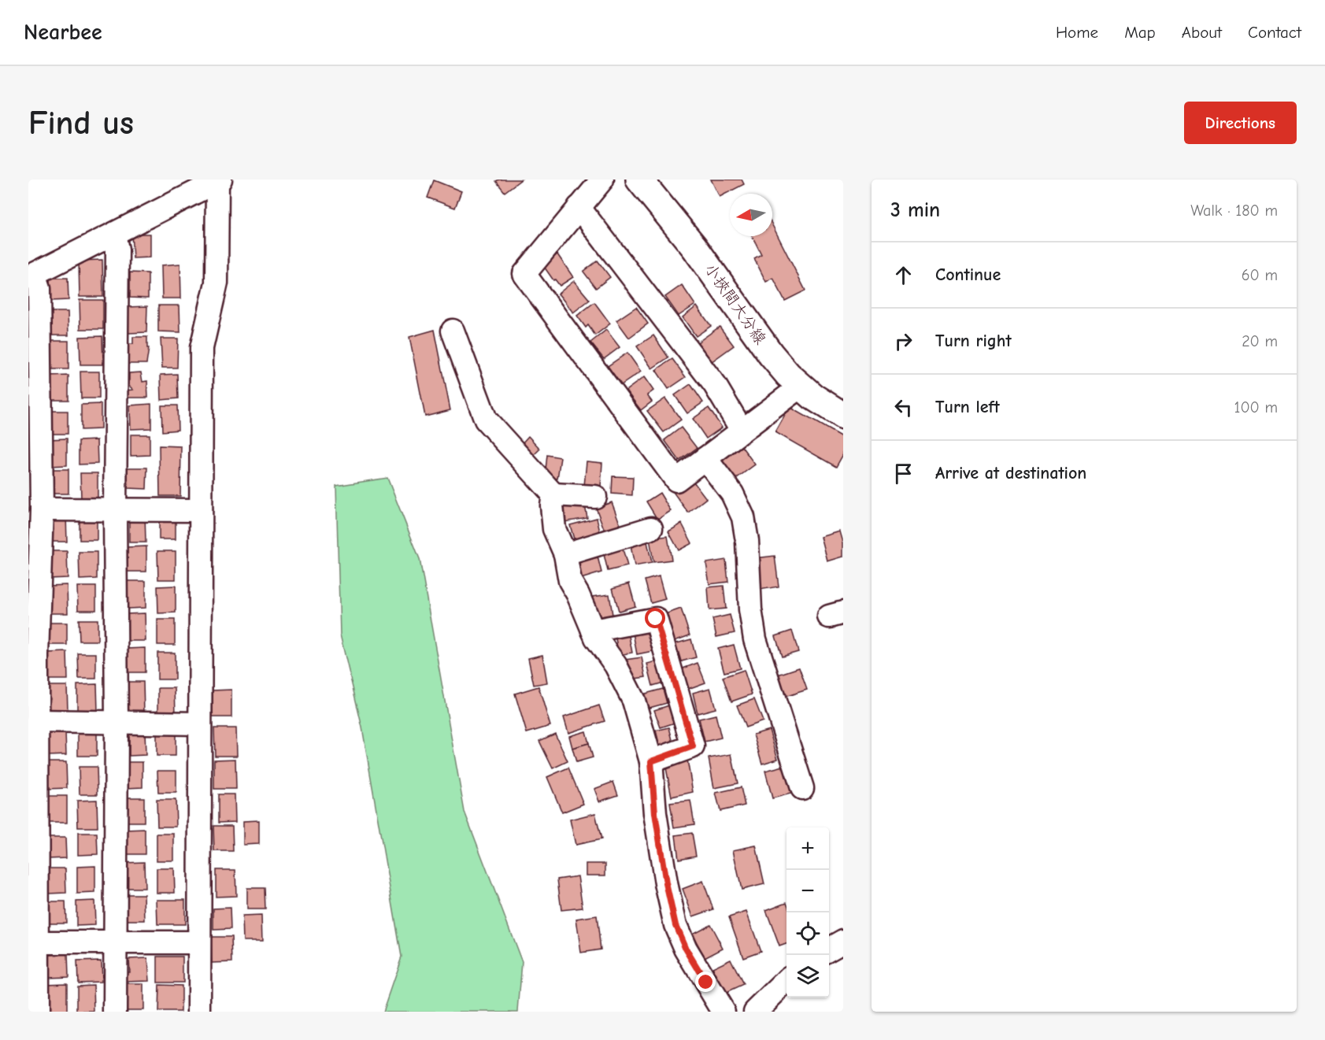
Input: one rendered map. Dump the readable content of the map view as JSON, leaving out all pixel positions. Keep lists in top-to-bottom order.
{
  "streets": {
    "main road": ["小挾間大分線"]
  },
  "north": "left",
  "page": {
    "header": "Nearbee",
    "nav": [
      "Home",
      "Map",
      "About",
      "Contact"
    ],
    "buttons": "Directions",
    "title": "Find us",
    "heading": ["3 min", "Walk · 180 m"],
    "list": [
      ["Continue", "60 m"],
      ["Turn right", "20 m"],
      ["Turn left", "100 m"],
      "Arrive at destination"
    ],
    "map_buttons": ["+", "−"]
  }
}
